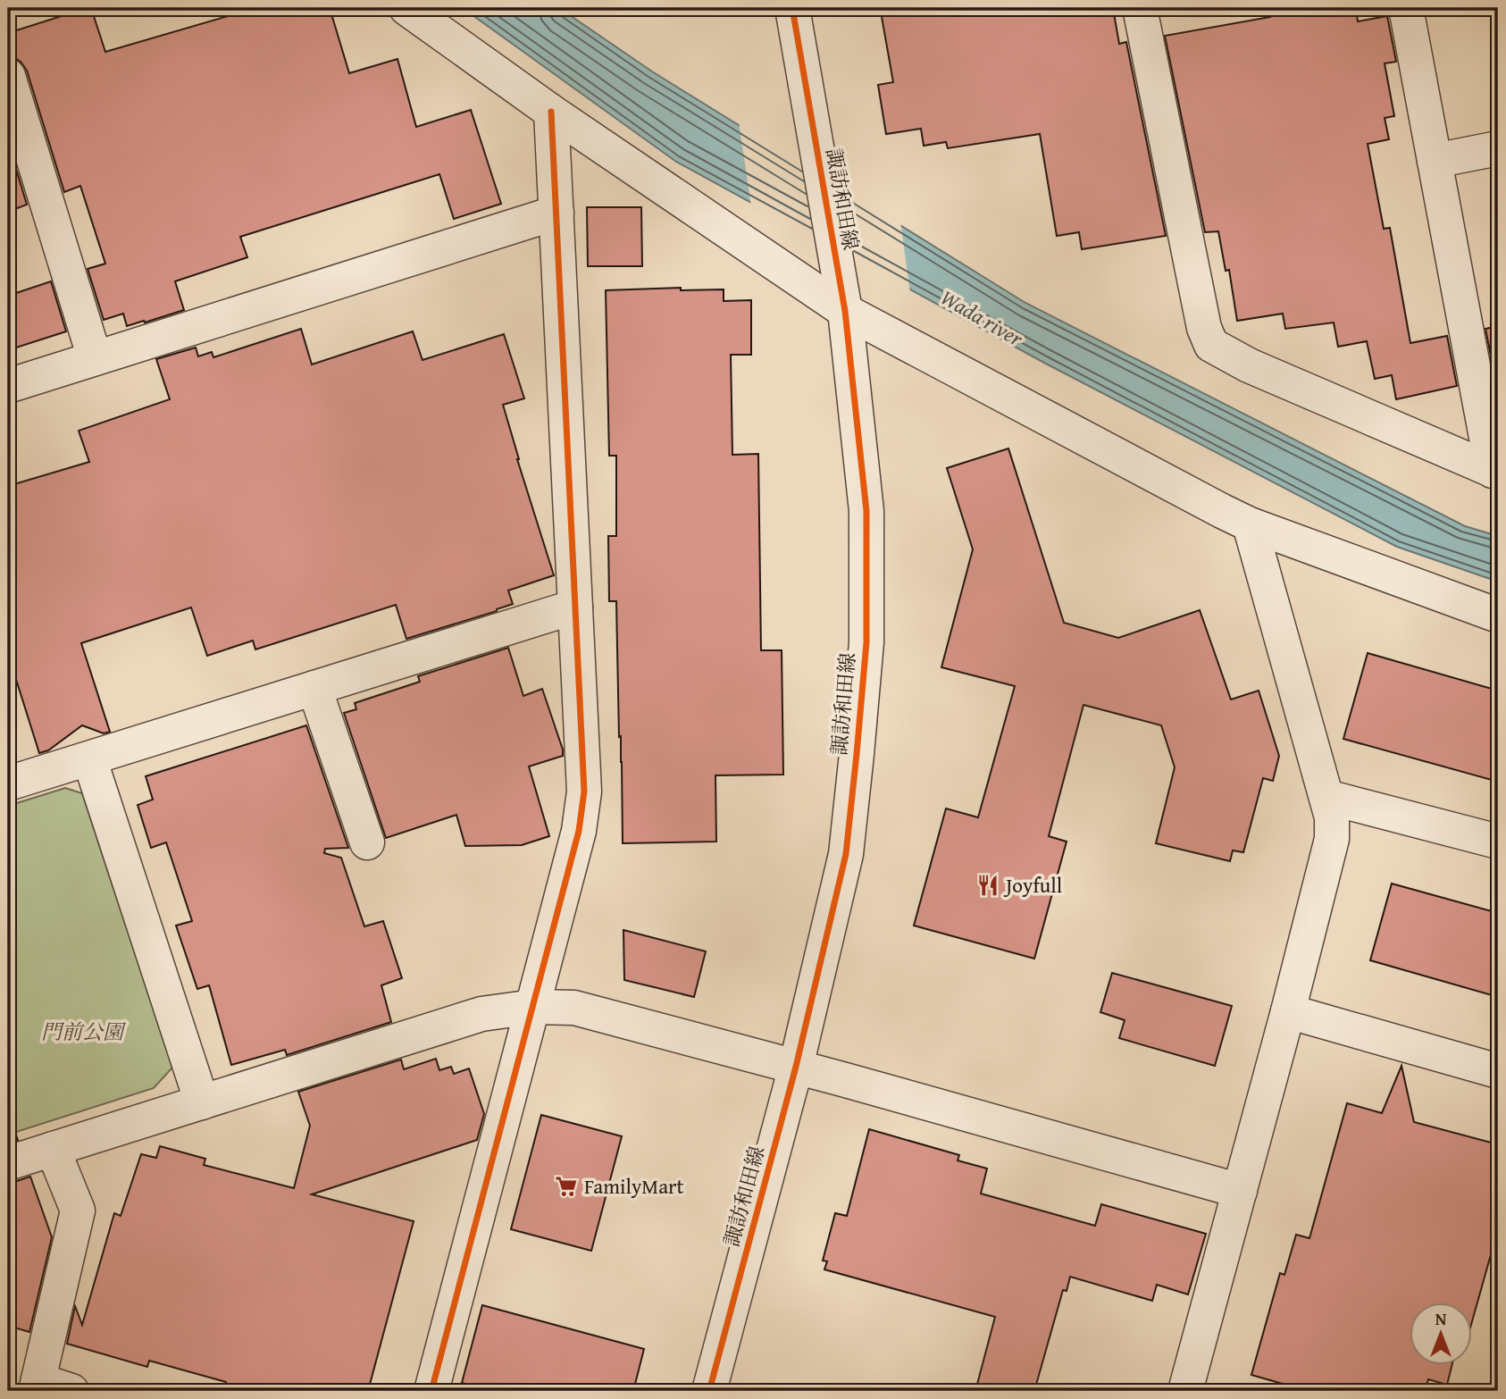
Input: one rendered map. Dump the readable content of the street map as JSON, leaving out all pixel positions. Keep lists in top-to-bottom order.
{
  "streets": {
    "street": ["諏訪和田線"]
  },
  "water": ["Wada river"],
  "parks": ["門前公園"],
  "places": {
    "restaurant": ["Joyfull"],
    "supermarket": ["FamilyMart"]
  },
  "north": "top"
}
